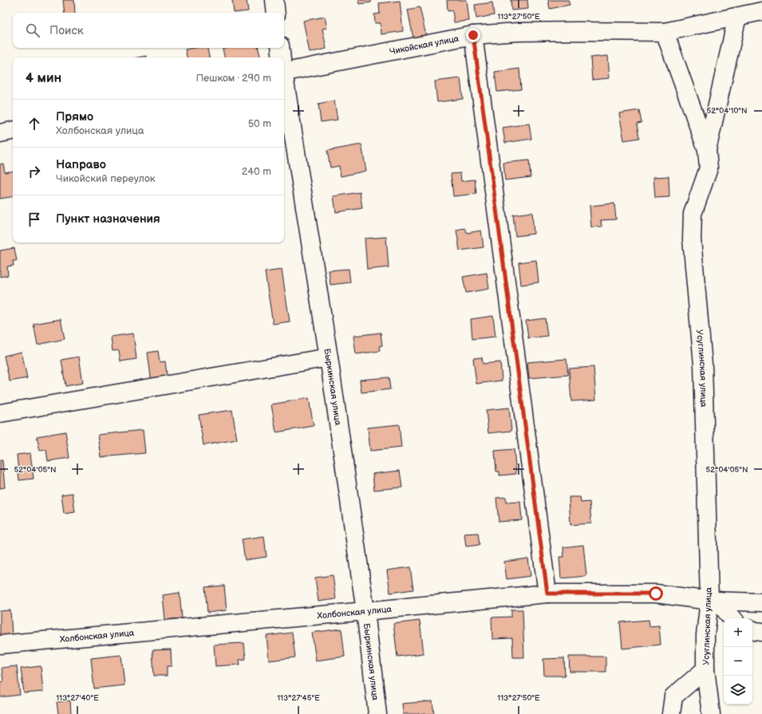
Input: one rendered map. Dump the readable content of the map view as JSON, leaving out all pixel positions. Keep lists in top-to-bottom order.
{
  "streets": {
    "street": [
      "Чикойская улица",
      "Усуглинская улица",
      "Быркинская улица",
      "Холбонская улица"
    ]
  },
  "crossings": [
    ["Чикойская улица", "Усуглинская улица"],
    ["Усуглинская улица", "Холбонская улица"],
    ["Быркинская улица", "Холбонская улица"]
  ],
  "page": {
    "search": "Поиск",
    "heading": ["4 мин", "Пешком · 290 m"],
    "list": [
      ["Прямо", "Холбонская улица", "50 m"],
      ["Направо", "Чикойский переулок", "240 m"],
      "Пункт назначения"
    ],
    "map_buttons": ["+", "−"]
  },
  "coordinates": [
    "113°27'50\"E",
    "52°04'10\"N",
    "52°04'05\"N",
    "113°27'40\"E",
    "113°27'45\"E"
  ]
}
